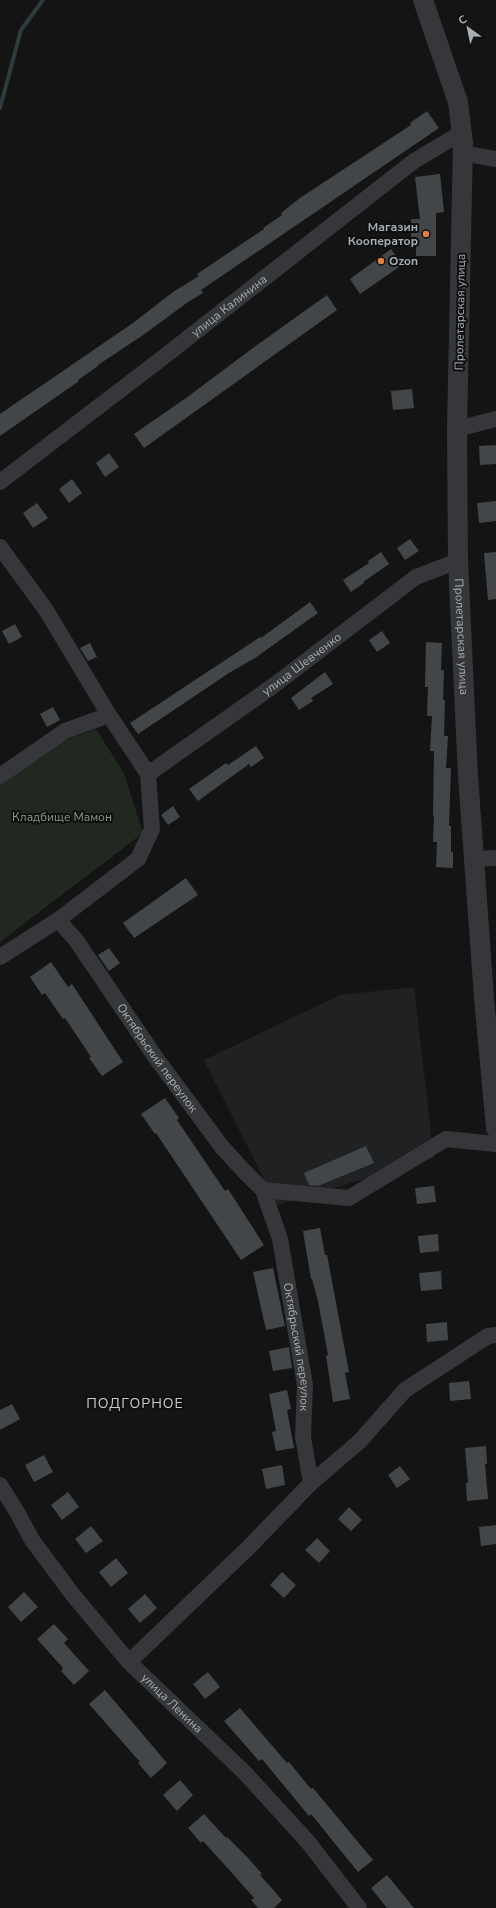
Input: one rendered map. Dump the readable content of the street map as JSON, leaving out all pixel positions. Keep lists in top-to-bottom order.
{
  "streets": {
    "street": [
      "улица Калинина",
      "Пролетарская улица",
      "улица Шевченко",
      "Октябрьский переулок",
      "улица Ленина"
    ]
  },
  "crossings": [
    ["улица Калинина", "Пролетарская улица"],
    ["Пролетарская улица", "улица Шевченко"]
  ],
  "districts": ["ПОДГОРНОЕ"],
  "parks": ["Кладбище Мамон"],
  "places": ["Магазин Кооператор", "Ozon"],
  "north": "top left"
}
